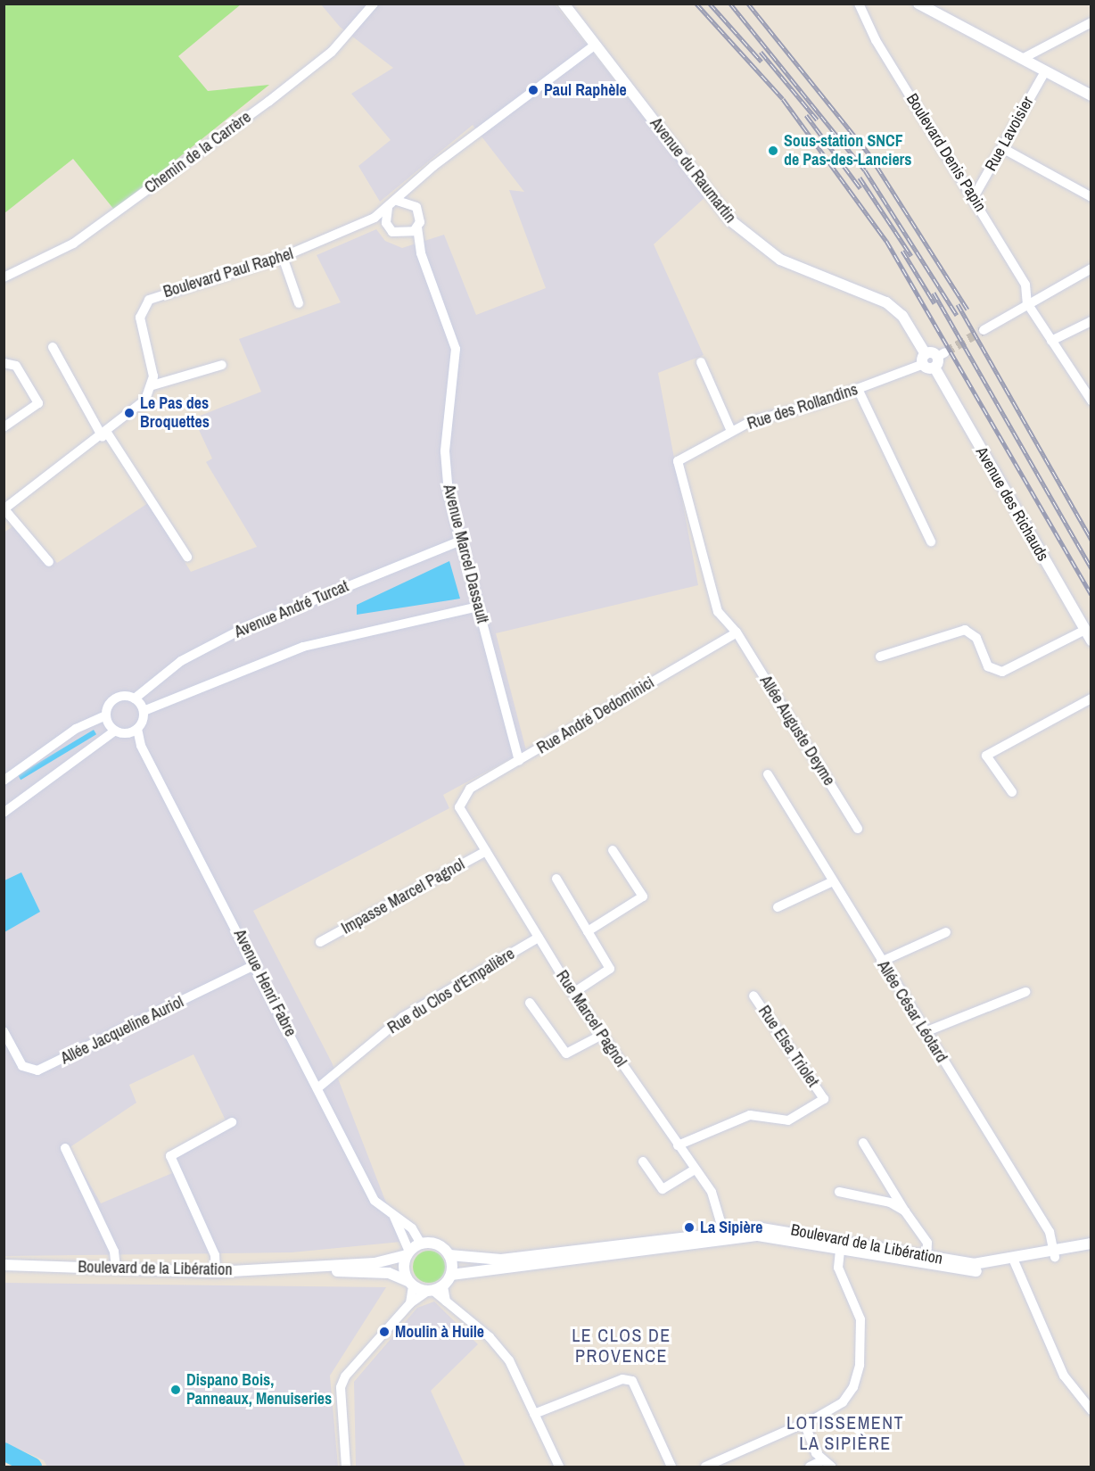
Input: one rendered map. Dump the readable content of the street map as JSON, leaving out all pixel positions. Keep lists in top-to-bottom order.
{
  "streets": {
    "street": [
      "Rue Lavoisier",
      "Chemin de la Carrère",
      "Boulevard Denis Papin",
      "Avenue du Raumartin",
      "Boulevard Paul Raphel",
      "Rue des Rollandins",
      "Avenue des Richauds",
      "Avenue Marcel Dassault",
      "Avenue André Turcat",
      "Rue André Dedominici",
      "Allée Auguste Deyme",
      "Impasse Marcel Pagnol",
      "Avenue Henri Fabre",
      "Rue du Clos d'Empalière",
      "Allée César Léotard",
      "Rue Marcel Pagnol",
      "Allée Jacqueline Auriol",
      "Rue Elsa Triolet",
      "Boulevard de la Libération"
    ]
  },
  "crossings": [
    ["Rue Lavoisier", "Boulevard Denis Papin"],
    ["Avenue du Raumartin", "Rue des Rollandins"],
    ["Avenue du Raumartin", "Avenue des Richauds"],
    ["Boulevard Paul Raphel", "Avenue Marcel Dassault"],
    ["Rue des Rollandins", "Avenue des Richauds"],
    ["Rue des Rollandins", "Rue André Dedominici"],
    ["Rue des Rollandins", "Allée Auguste Deyme"],
    ["Avenue Marcel Dassault", "Avenue André Turcat"],
    ["Avenue Marcel Dassault", "Rue André Dedominici"],
    ["Avenue André Turcat", "Avenue Henri Fabre"],
    ["Rue André Dedominici", "Allée Auguste Deyme"],
    ["Rue André Dedominici", "Rue Marcel Pagnol"],
    ["Impasse Marcel Pagnol", "Rue Marcel Pagnol"],
    ["Avenue Henri Fabre", "Rue du Clos d'Empalière"],
    ["Avenue Henri Fabre", "Allée Jacqueline Auriol"],
    ["Avenue Henri Fabre", "Boulevard de la Libération"],
    ["Rue du Clos d'Empalière", "Rue Marcel Pagnol"],
    ["Allée César Léotard", "Boulevard de la Libération"],
    ["Rue Marcel Pagnol", "Rue Elsa Triolet"],
    ["Rue Marcel Pagnol", "Boulevard de la Libération"]
  ],
  "districts": ["LE CLOS DE PROVENCE", "LOTISSEMENT LA SIPIÈRE"],
  "places": [
    "Paul Raphèle",
    "Sous-station SNCF de Pas-des-Lanciers",
    "Le Pas des Broquettes",
    "La Sipière",
    "Moulin à Huile",
    "Dispano Bois, Panneaux, Menuiseries"
  ]
}
